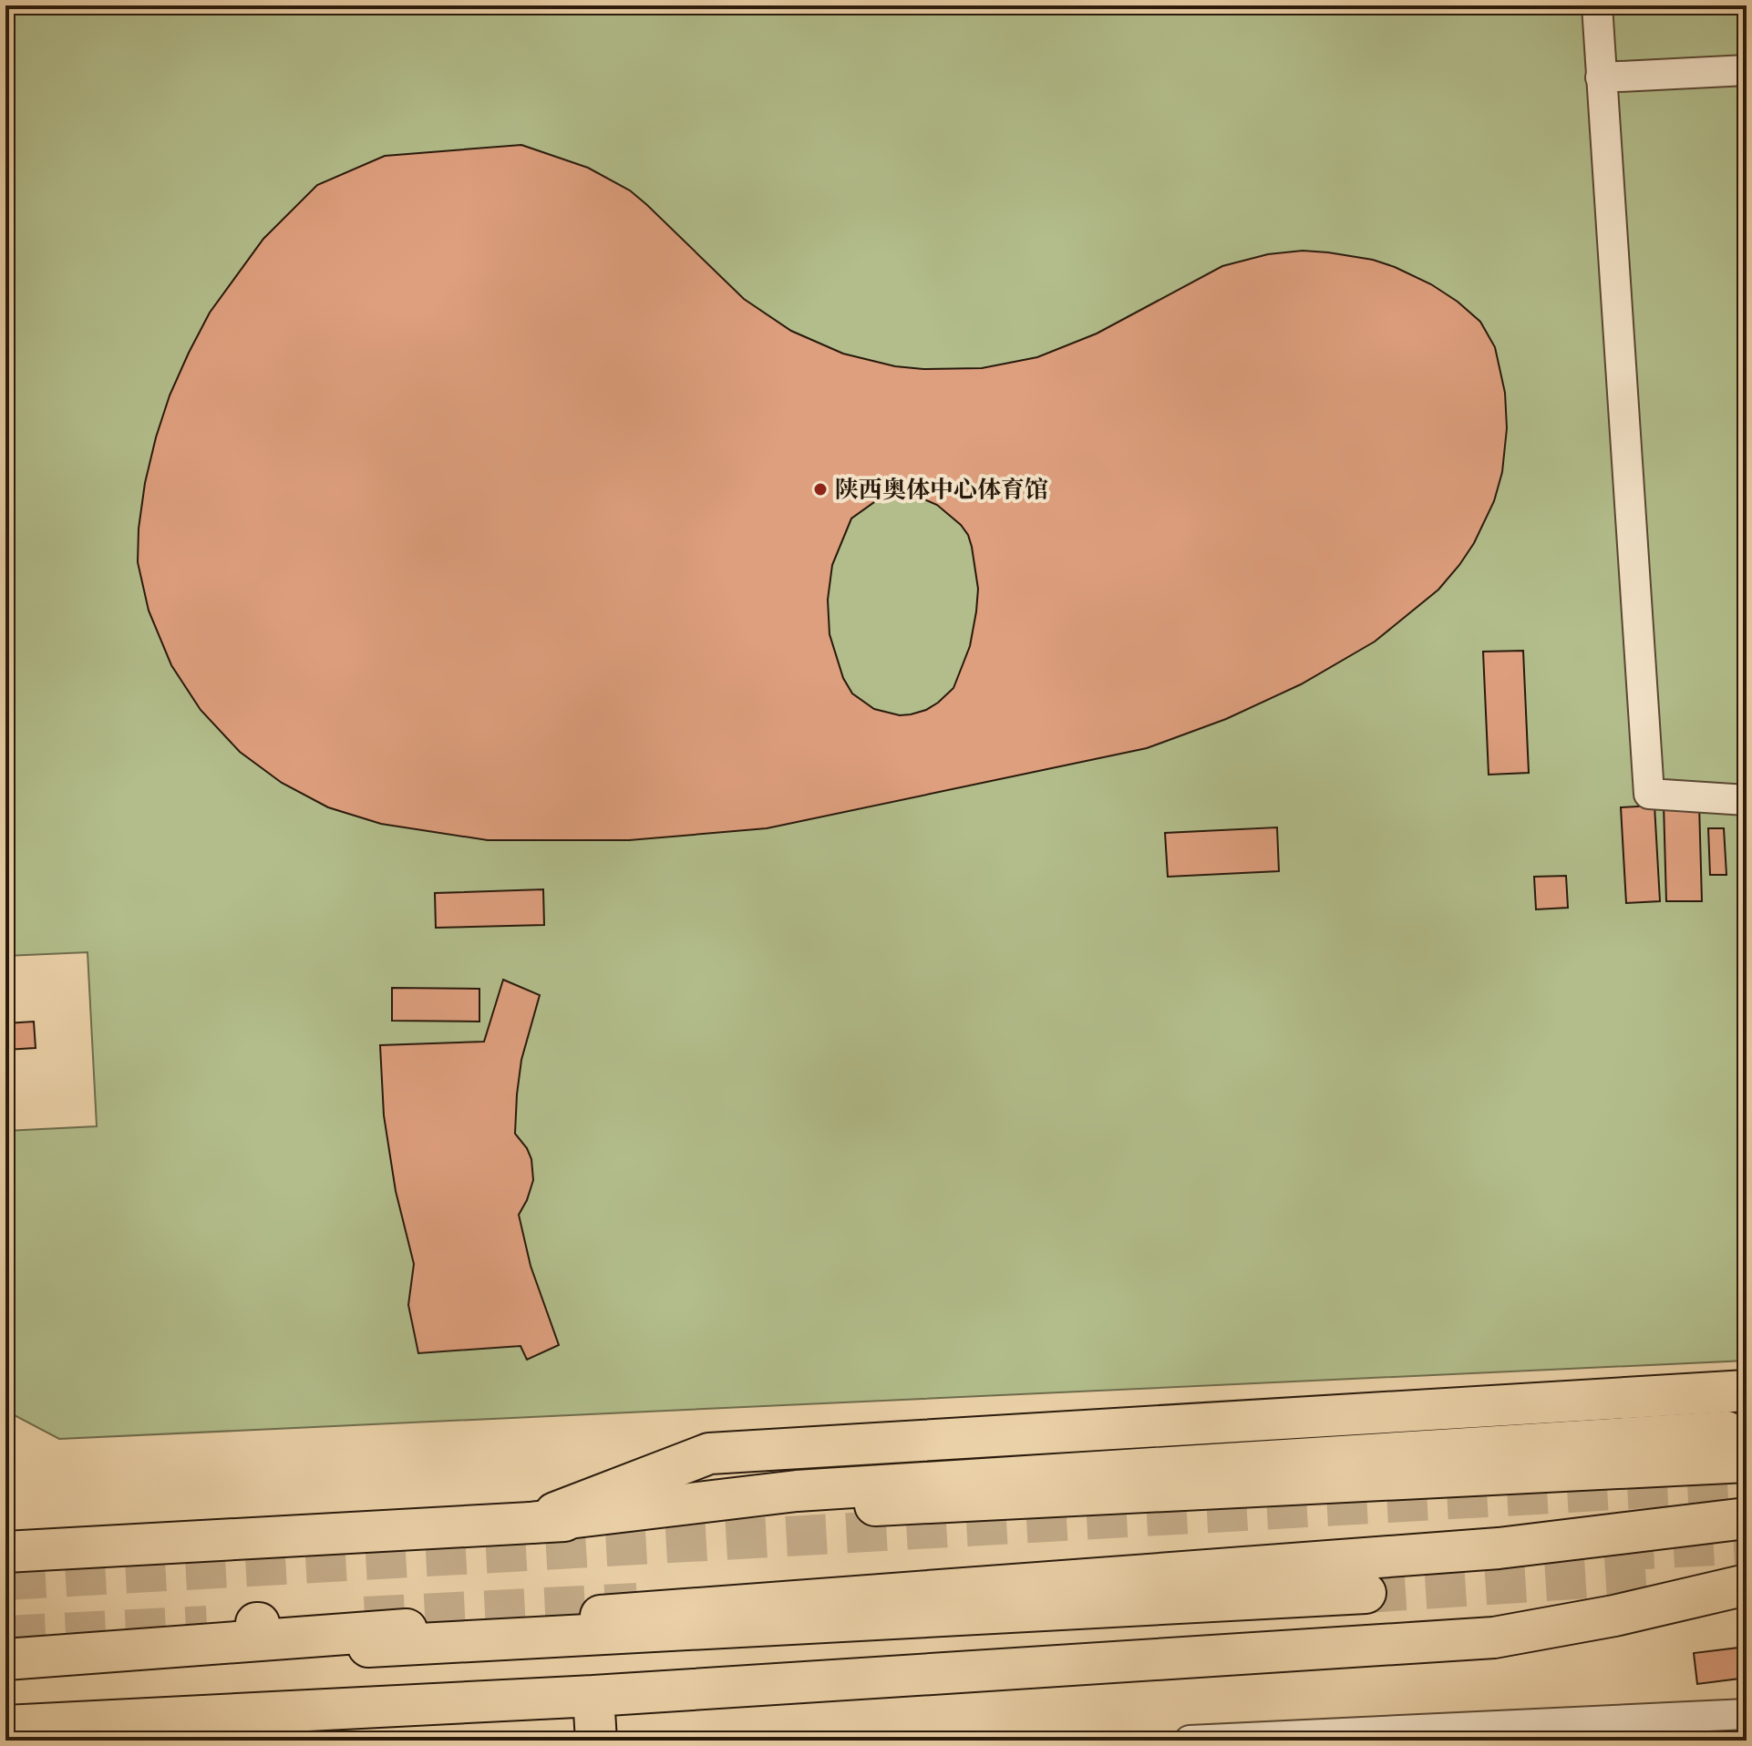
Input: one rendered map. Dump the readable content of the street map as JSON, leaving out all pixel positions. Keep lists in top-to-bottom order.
{
  "places": ["陕西奥体中心体育馆"]
}
